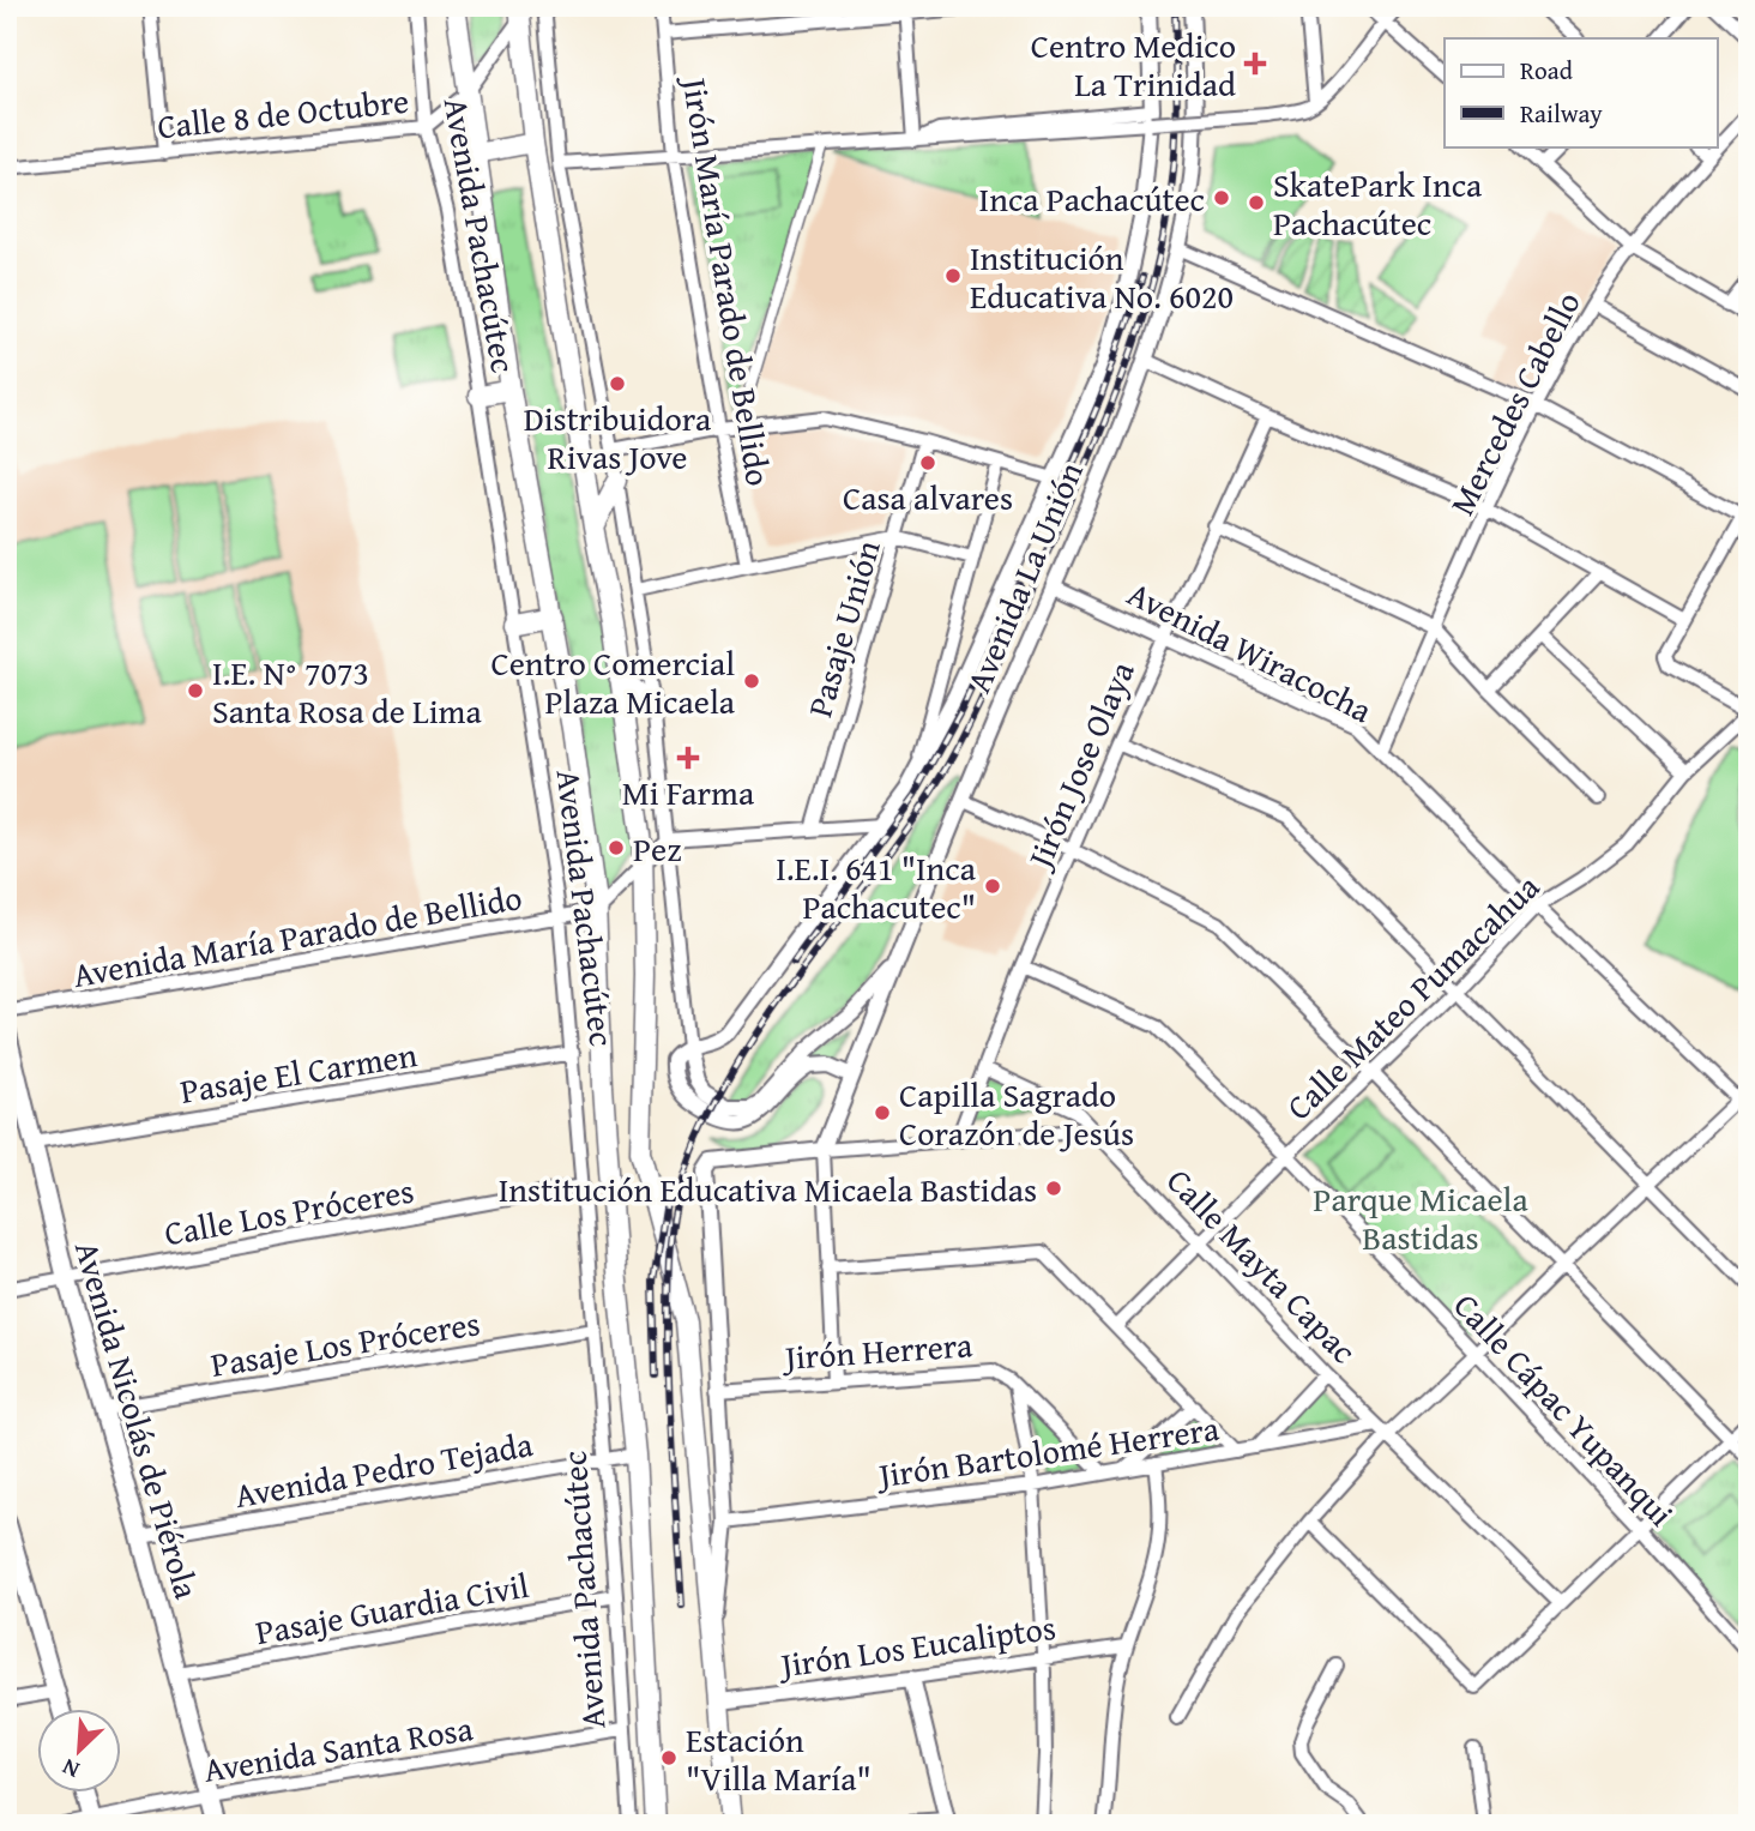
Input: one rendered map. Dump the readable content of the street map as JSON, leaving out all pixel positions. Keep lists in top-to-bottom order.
{
  "streets": {
    "main road": ["Avenida Pachacútec", "Avenida Nicolás de Piérola"],
    "street": [
      "Calle 8 de Octubre",
      "Jirón María Parado de Bellido",
      "Mercedes Cabello",
      "Avenida La Unión",
      "Pasaje Unión",
      "Avenida Wiracocha",
      "Jirón Jose Olaya",
      "Avenida María Parado de Bellido",
      "Calle Mateo Pumacahua",
      "Pasaje El Carmen",
      "Calle Los Próceres",
      "Calle Mayta Capac",
      "Pasaje Los Próceres",
      "Jirón Herrera",
      "Calle Cápac Yupanqui",
      "Jirón Bartolomé Herrera",
      "Avenida Pedro Tejada",
      "Pasaje Guardia Civil",
      "Jirón Los Eucaliptos",
      "Avenida Santa Rosa"
    ]
  },
  "crossings": [
    ["Calle 8 de Octubre", "Avenida Pachacútec"],
    ["Avenida Pachacútec", "Avenida La Unión"],
    ["Avenida Pachacútec", "Avenida María Parado de Bellido"],
    ["Avenida Pachacútec", "Pasaje El Carmen"],
    ["Avenida Pachacútec", "Calle Los Próceres"],
    ["Avenida Pachacútec", "Pasaje Los Próceres"],
    ["Avenida Pachacútec", "Jirón Herrera"],
    ["Avenida Pachacútec", "Jirón Bartolomé Herrera"],
    ["Avenida Pachacútec", "Avenida Pedro Tejada"],
    ["Avenida Pachacútec", "Pasaje Guardia Civil"],
    ["Avenida Pachacútec", "Jirón Los Eucaliptos"],
    ["Avenida Pachacútec", "Avenida Santa Rosa"],
    ["Mercedes Cabello", "Avenida Wiracocha"],
    ["Avenida La Unión", "Avenida Wiracocha"],
    ["Avenida Wiracocha", "Jirón Jose Olaya"],
    ["Avenida Wiracocha", "Calle Mateo Pumacahua"],
    ["Jirón Jose Olaya", "Calle Mayta Capac"],
    ["Jirón Jose Olaya", "Calle Cápac Yupanqui"],
    ["Calle Mateo Pumacahua", "Calle Mayta Capac"],
    ["Calle Mateo Pumacahua", "Calle Cápac Yupanqui"],
    ["Pasaje El Carmen", "Avenida Nicolás de Piérola"],
    ["Calle Los Próceres", "Avenida Nicolás de Piérola"],
    ["Calle Mayta Capac", "Jirón Bartolomé Herrera"],
    ["Pasaje Los Próceres", "Avenida Nicolás de Piérola"],
    ["Jirón Herrera", "Jirón Bartolomé Herrera"],
    ["Avenida Nicolás de Piérola", "Avenida Pedro Tejada"],
    ["Avenida Nicolás de Piérola", "Pasaje Guardia Civil"],
    ["Avenida Nicolás de Piérola", "Avenida Santa Rosa"]
  ],
  "parks": ["Parque Micaela Bastidas"],
  "places": {
    "health": ["Centro Medico La Trinidad", "Mi Farma"],
    "other": [
      "Inca Pachacútec",
      "SkatePark Inca Pachacútec",
      "Institución Educativa No. 6020",
      "Distribuidora Rivas Jove",
      "Casa alvares",
      "Centro Comercial Plaza Micaela",
      "I.E. N° 7073 Santa Rosa de Lima",
      "Pez",
      "I.E.I. 641 \"Inca Pachacutec\"",
      "Capilla Sagrado Corazón de Jesús",
      "Institución Educativa Micaela Bastidas",
      "Estación \"Villa María\""
    ]
  },
  "legend": ["Road", "Railway"],
  "north": "bottom left"
}
